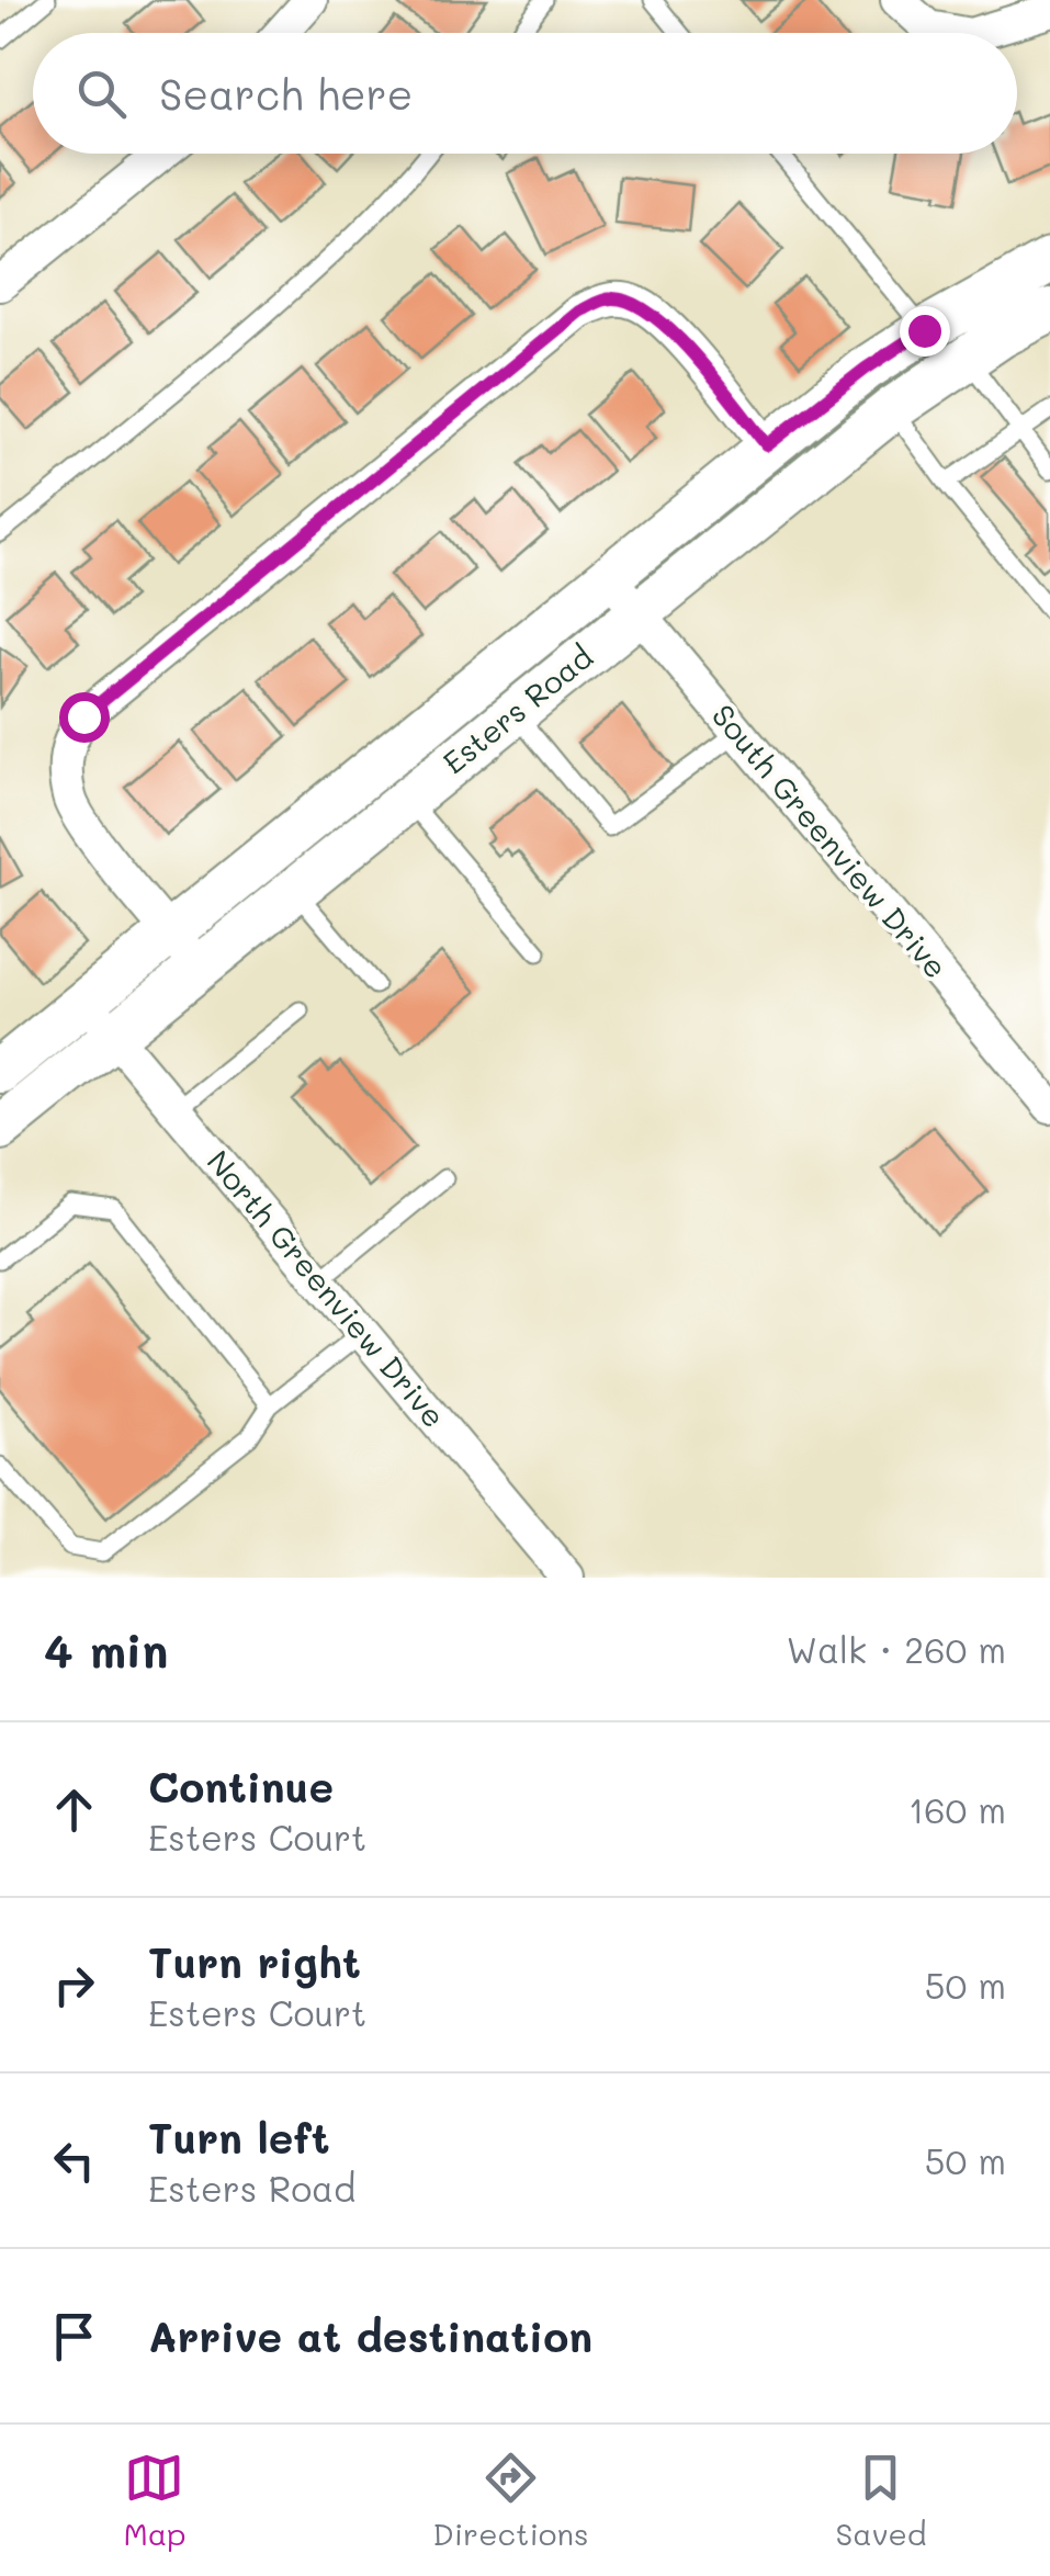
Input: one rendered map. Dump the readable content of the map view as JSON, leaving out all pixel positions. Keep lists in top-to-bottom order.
{
  "streets": {
    "main road": ["Esters Road"],
    "street": ["South Greenview Drive", "North Greenview Drive"]
  },
  "crossings": [
    ["Esters Road", "South Greenview Drive"],
    ["Esters Road", "North Greenview Drive"]
  ],
  "page": {
    "search": "Search here",
    "heading": ["4 min", "Walk · 260 m"],
    "list": [
      ["Continue", "Esters Court", "160 m"],
      ["Turn right", "Esters Court", "50 m"],
      ["Turn left", "Esters Road", "50 m"],
      "Arrive at destination"
    ],
    "nav": ["Map", "Directions", "Saved"]
  }
}
